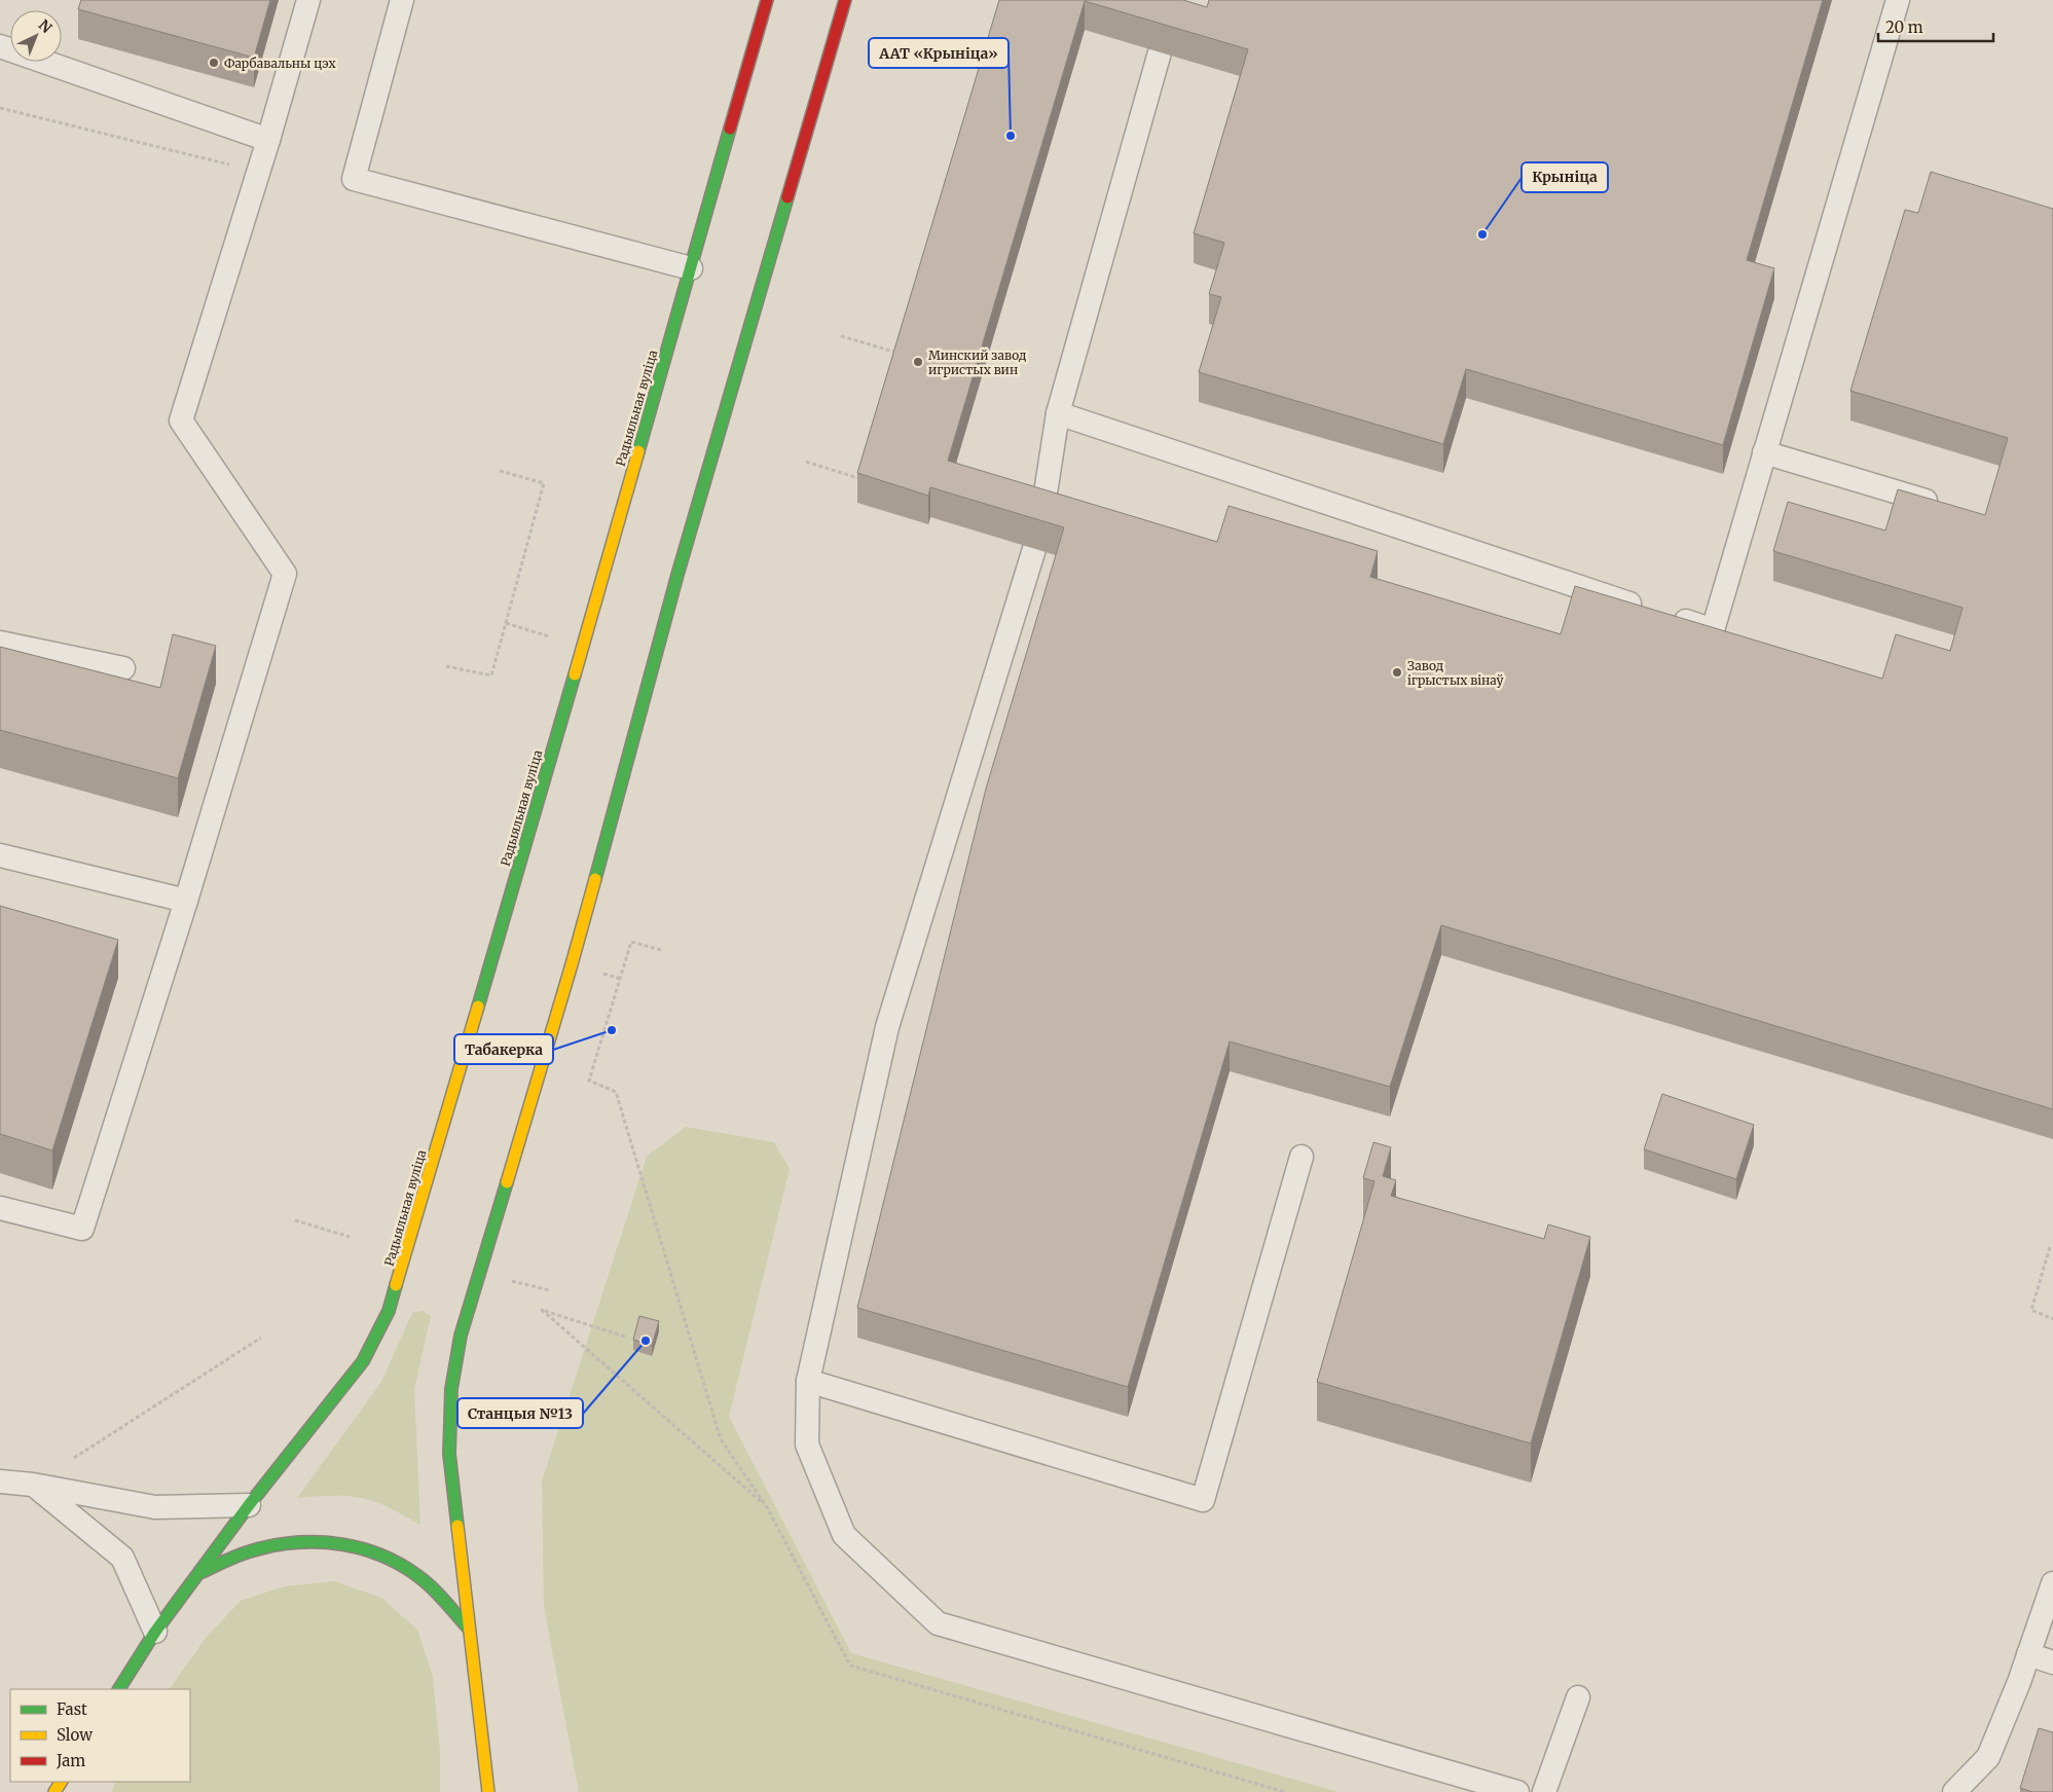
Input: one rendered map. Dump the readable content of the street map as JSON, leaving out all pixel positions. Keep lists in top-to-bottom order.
{
  "streets": {
    "main road": ["Радыяльная вуліца"]
  },
  "places": [
    "Фарбавальны цэх",
    "ААТ «Крыніца»",
    "Крыніца",
    "Минский завод игристых вин",
    "Завод ігрыстых вінаў",
    "Табакерка",
    "Станцыя №13"
  ],
  "legend": ["Fast", "Slow", "Jam"],
  "scale_bar": "20 m",
  "north": "top right"
}
